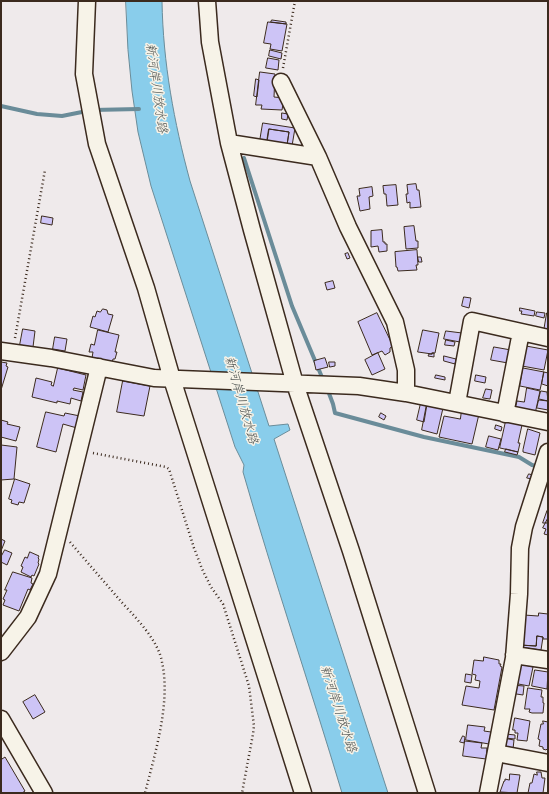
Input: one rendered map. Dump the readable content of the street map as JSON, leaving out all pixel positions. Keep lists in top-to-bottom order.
{
  "water": ["新河岸川放水路"]
}
